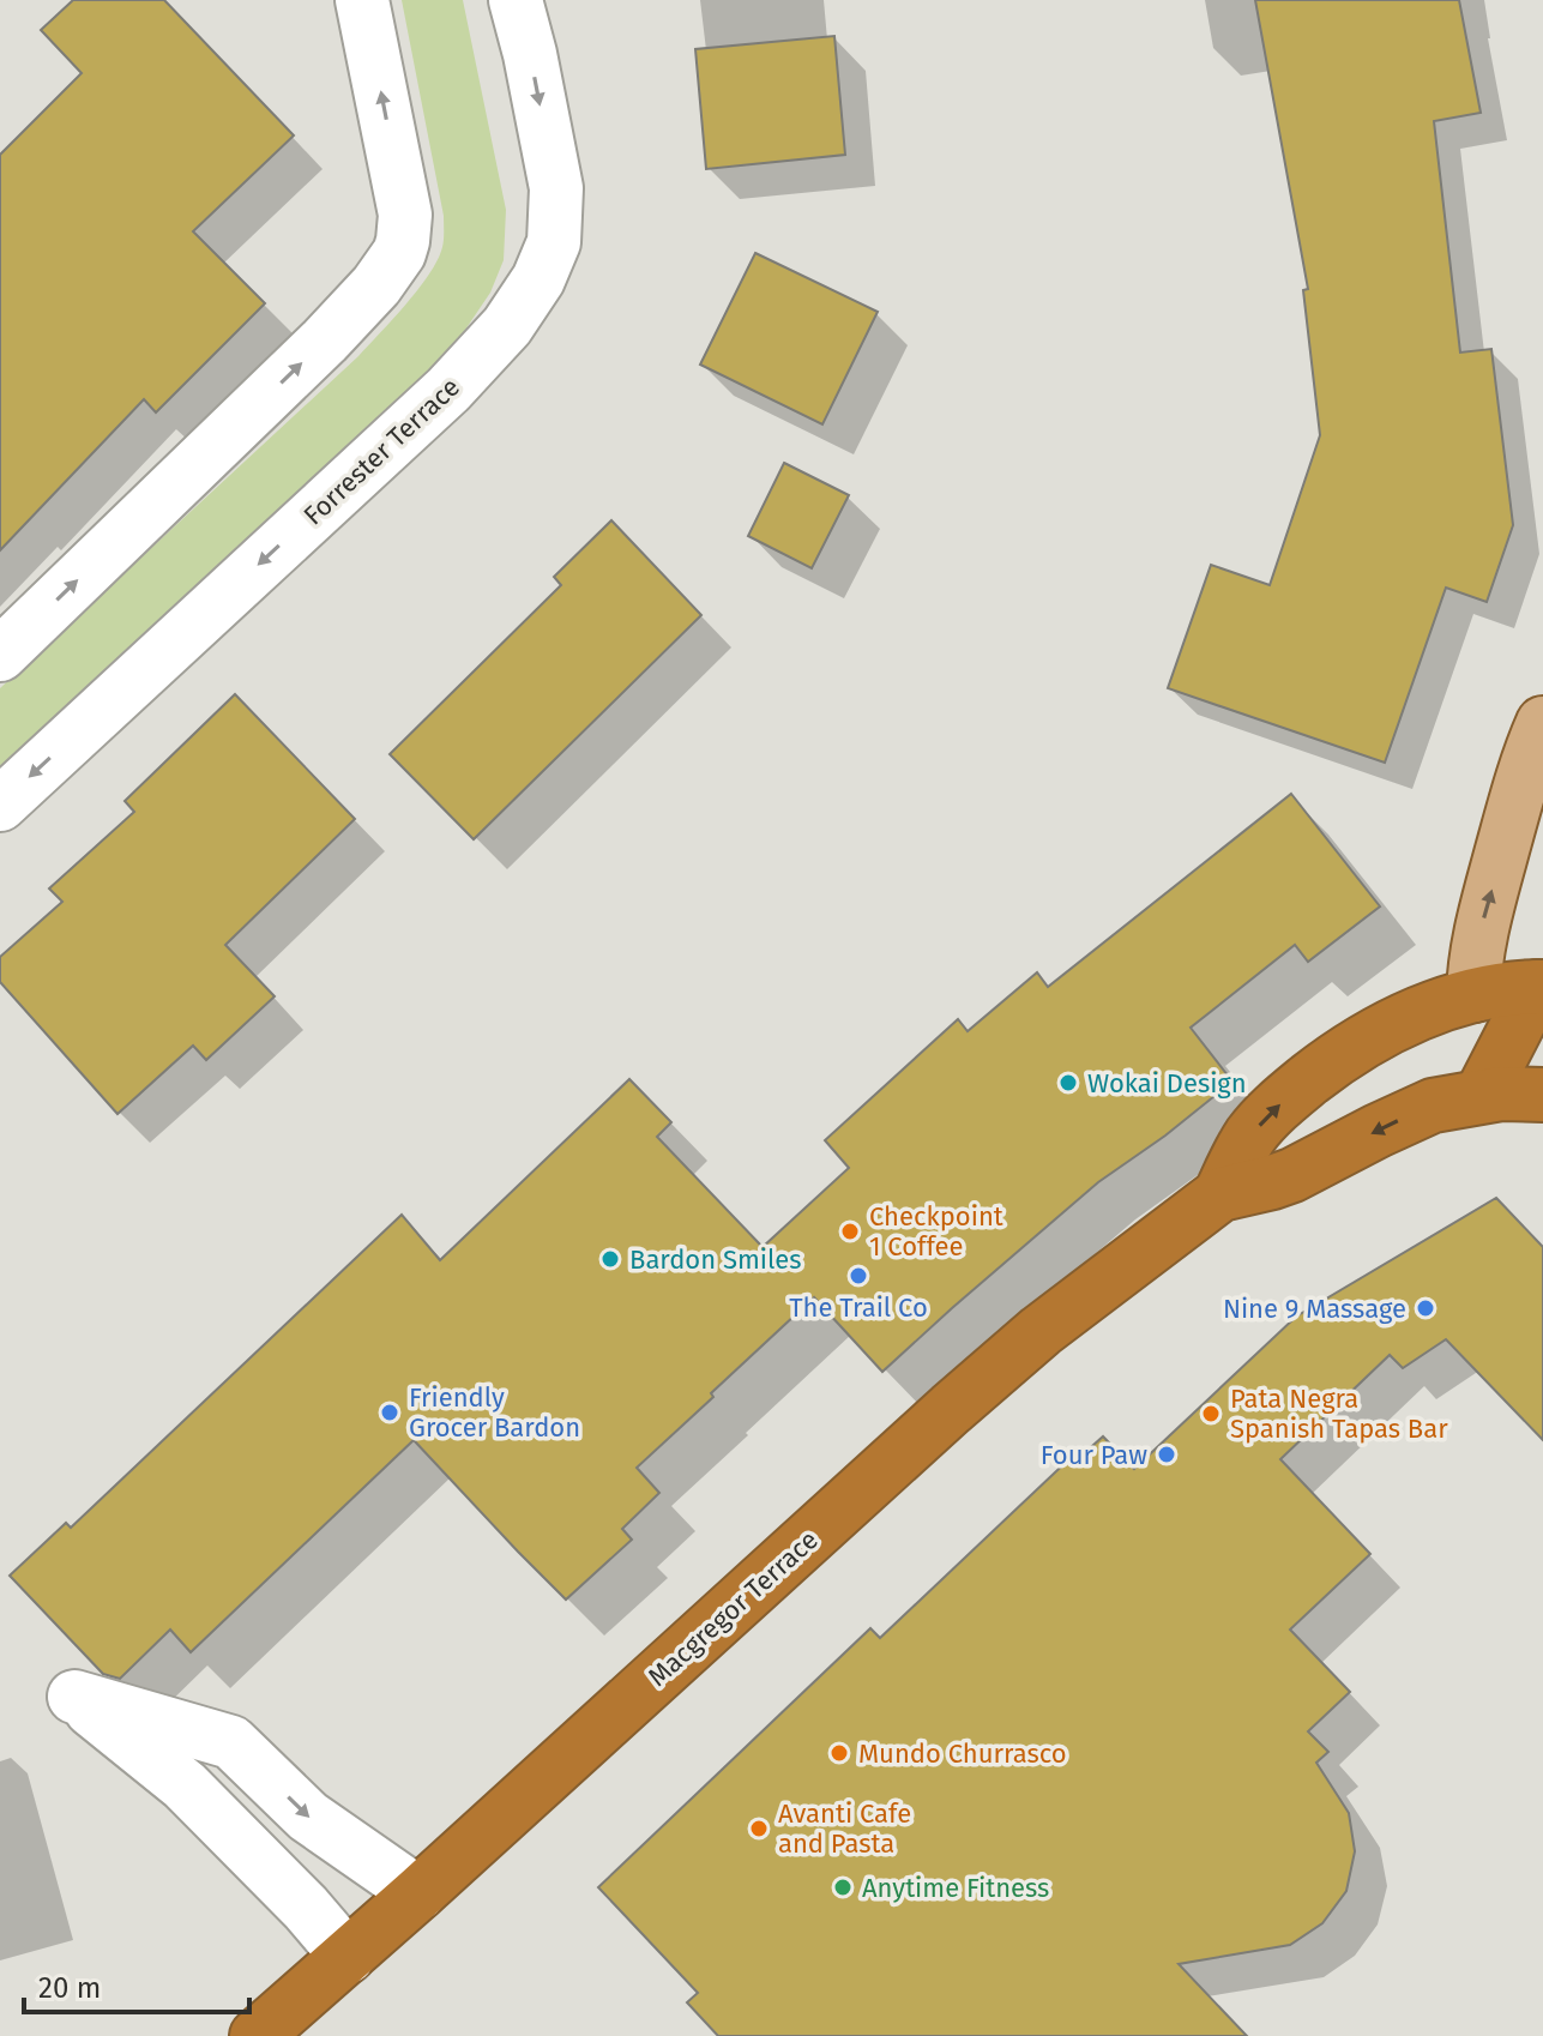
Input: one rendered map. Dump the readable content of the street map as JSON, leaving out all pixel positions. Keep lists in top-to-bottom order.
{
  "streets": {
    "highway": ["Macgregor Terrace"],
    "street": ["Forrester Terrace"]
  },
  "places": [
    "Wokai Design",
    "Checkpoint 1 Coffee",
    "Bardon Smiles",
    "The Trail Co",
    "Nine 9 Massage",
    "Friendly Grocer Bardon",
    "Pata Negra Spanish Tapas Bar",
    "Four Paw",
    "Mundo Churrasco",
    "Avanti Cafe and Pasta",
    "Anytime Fitness"
  ],
  "scale_bar": "20 m"
}
